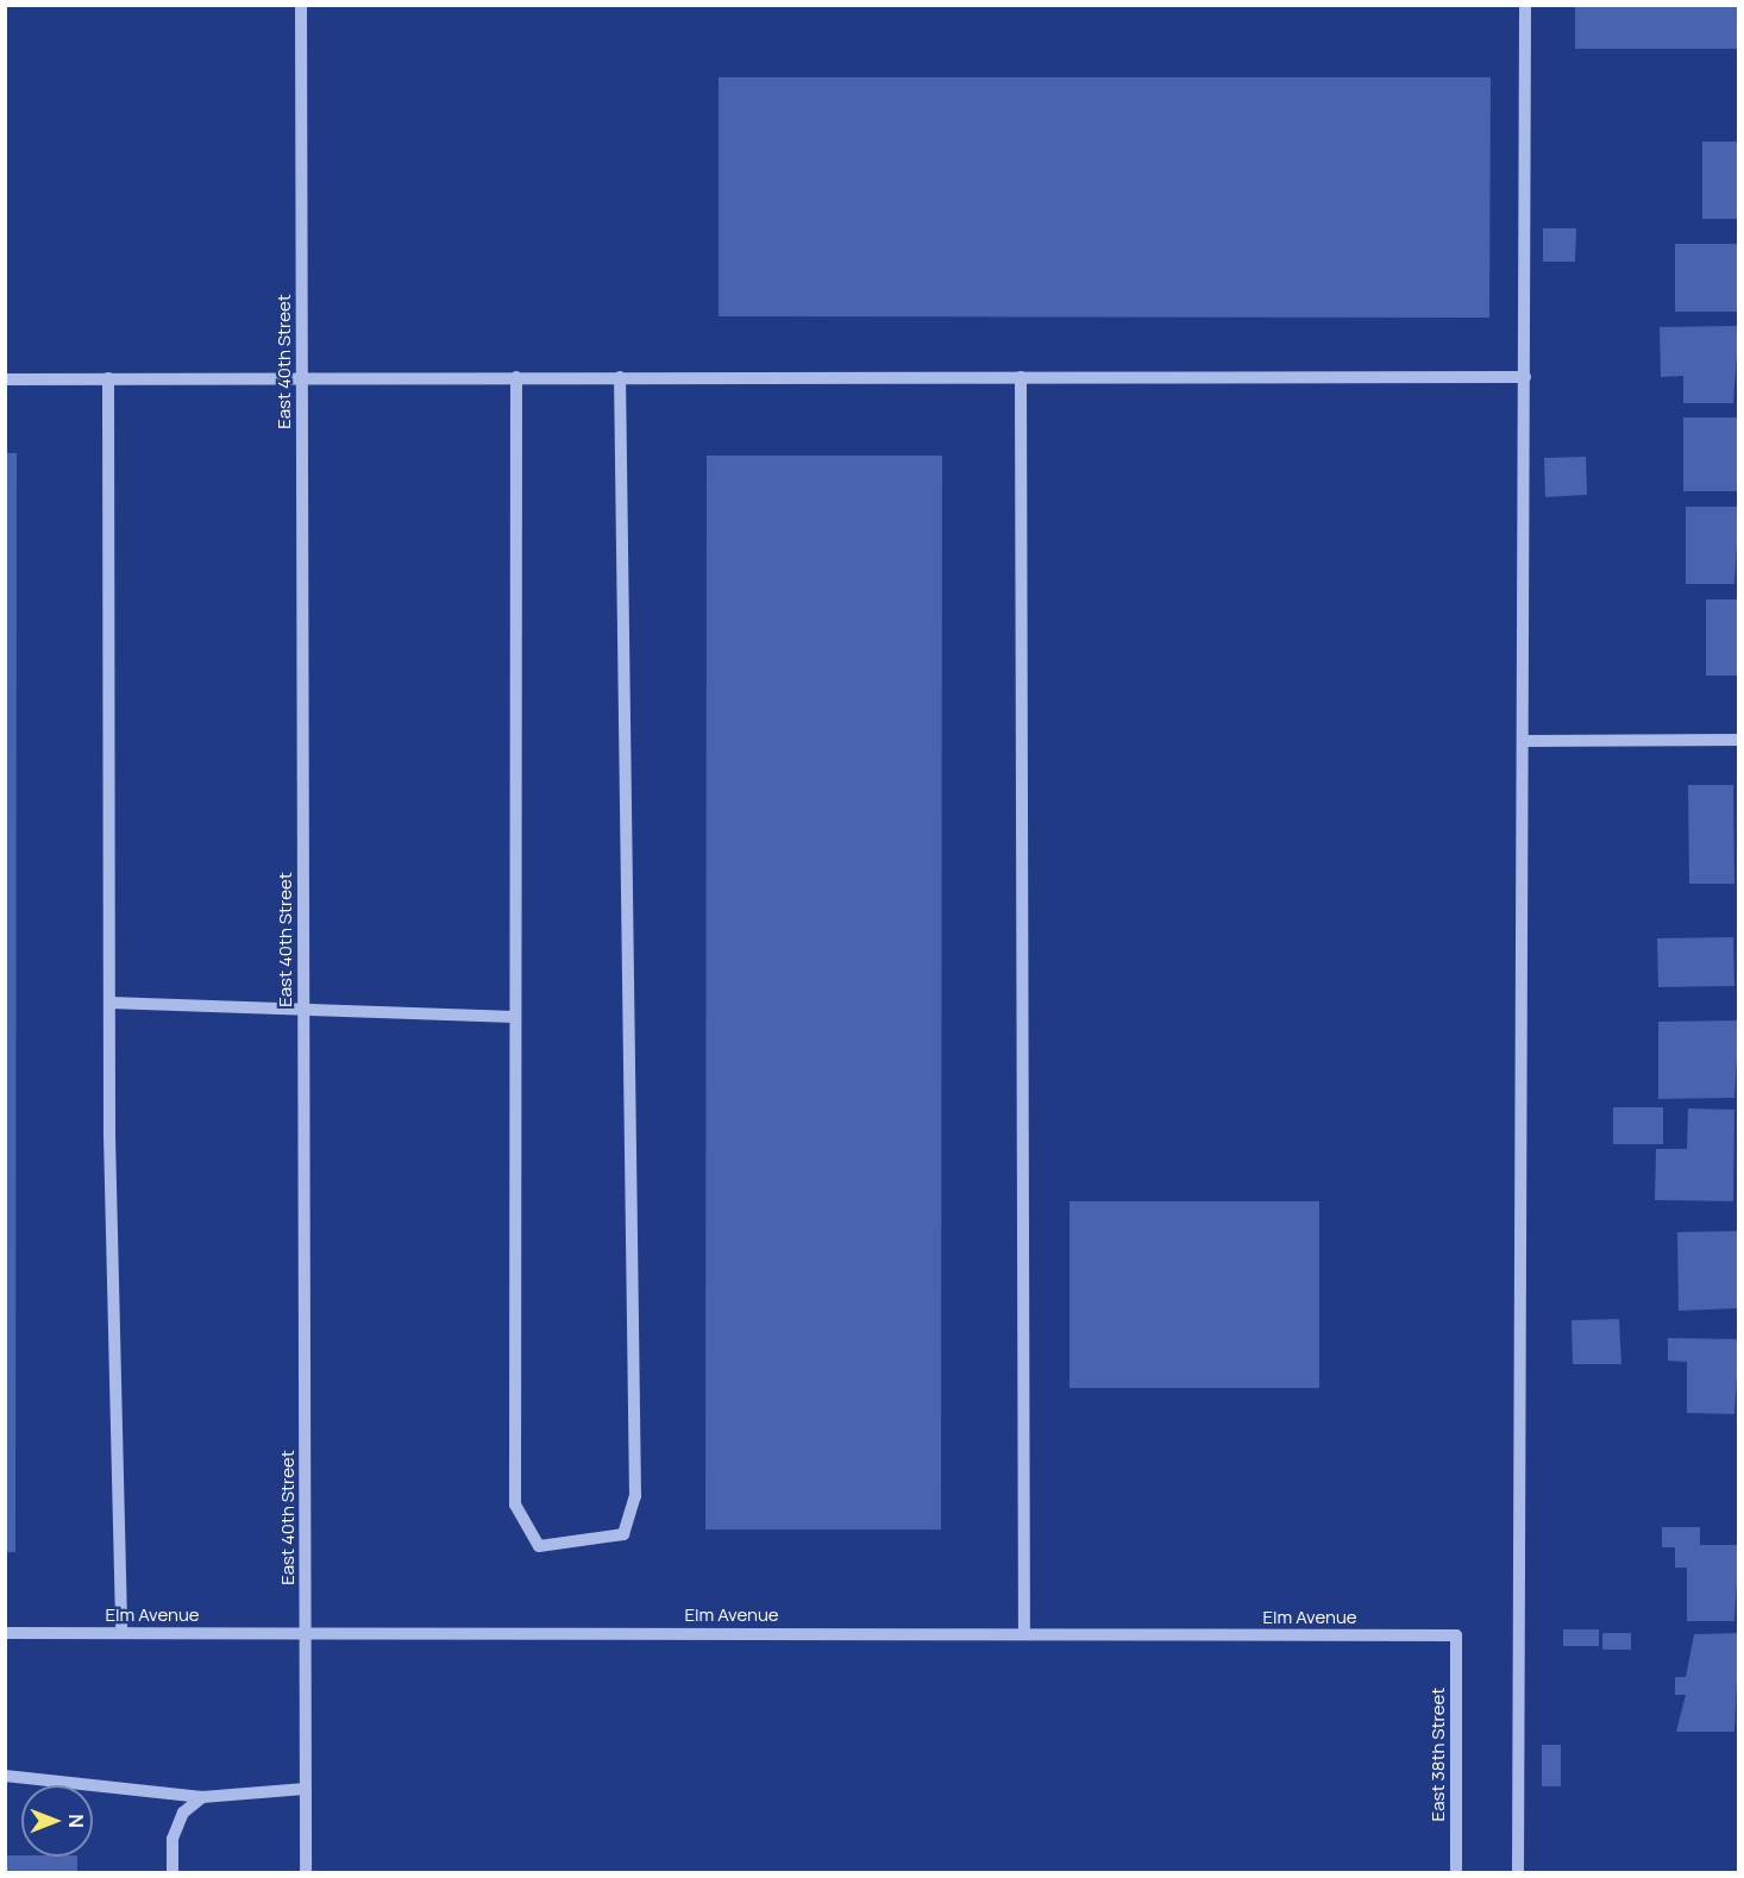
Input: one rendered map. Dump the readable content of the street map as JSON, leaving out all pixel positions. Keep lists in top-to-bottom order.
{
  "streets": {
    "street": ["East 40th Street", "Elm Avenue", "East 38th Street"]
  },
  "crossings": [
    ["East 40th Street", "Elm Avenue"],
    ["Elm Avenue", "East 38th Street"]
  ],
  "north": "right"
}
